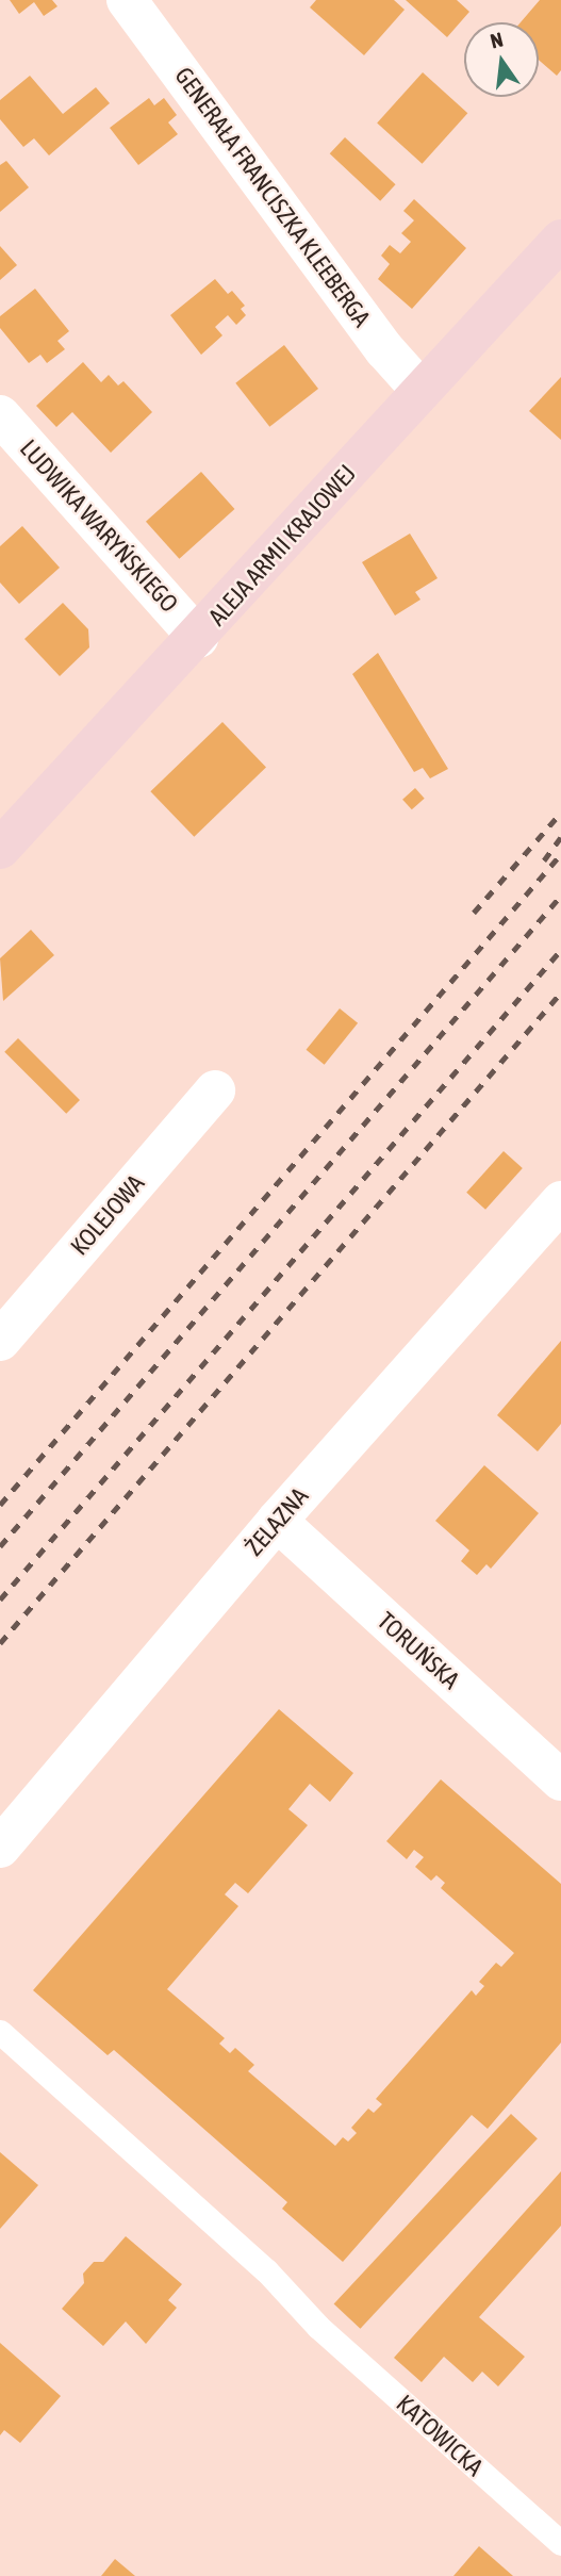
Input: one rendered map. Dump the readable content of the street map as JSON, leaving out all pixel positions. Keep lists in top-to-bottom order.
{
  "streets": {
    "street": [
      "GENERAŁA FRANCISZKA KLEEBERGA",
      "LUDWIKA WARYŃSKIEGO",
      "ALEJA ARMII KRAJOWEJ",
      "KOLEJOWA",
      "ŻELAZNA",
      "TORUŃSKA"
    ],
    "lane": ["KATOWICKA"]
  },
  "crossings": [
    ["GENERAŁA FRANCISZKA KLEEBERGA", "ALEJA ARMII KRAJOWEJ"],
    ["LUDWIKA WARYŃSKIEGO", "ALEJA ARMII KRAJOWEJ"],
    ["ŻELAZNA", "TORUŃSKA"]
  ],
  "north": "top"
}
